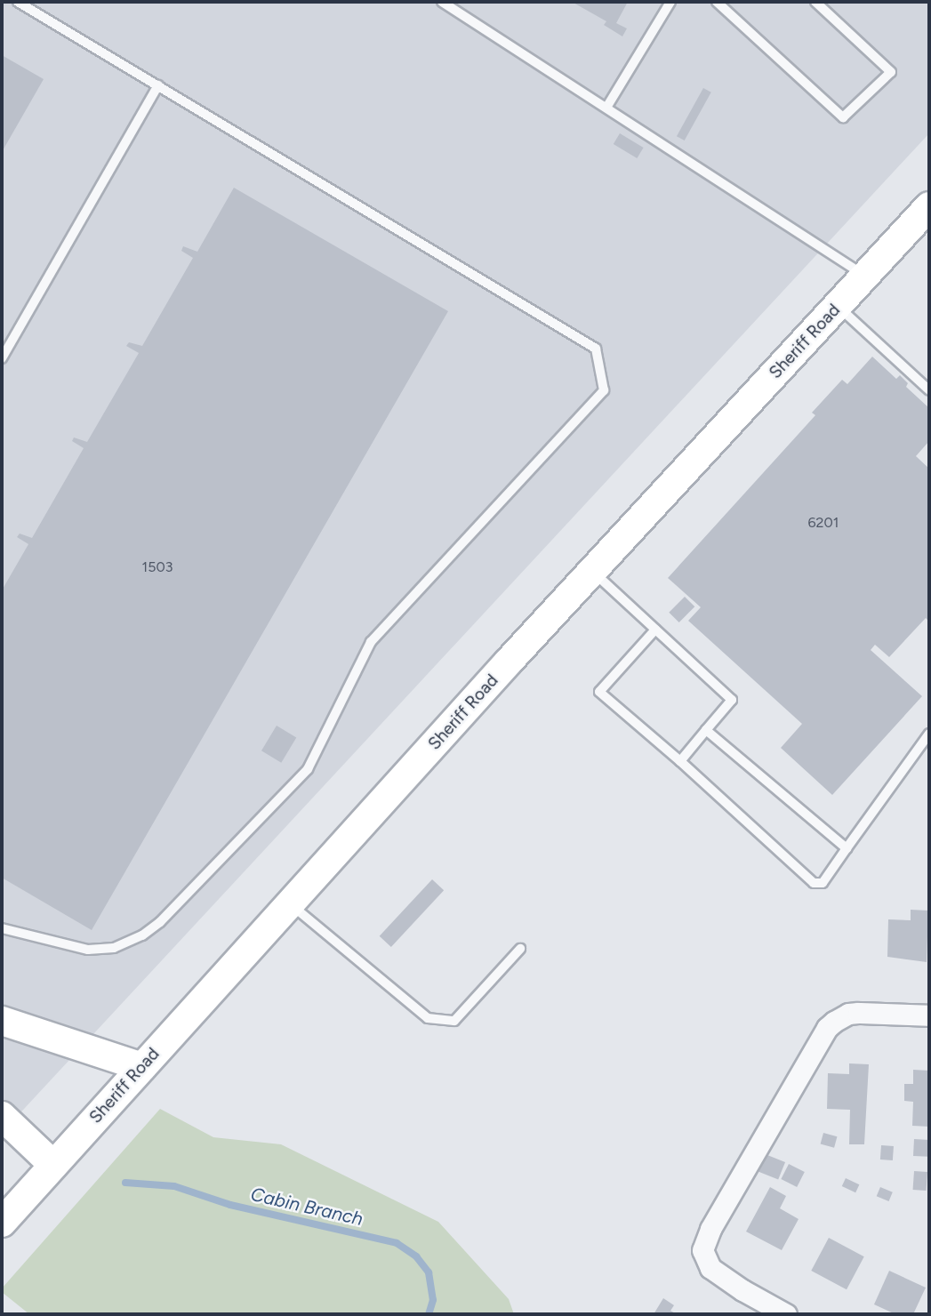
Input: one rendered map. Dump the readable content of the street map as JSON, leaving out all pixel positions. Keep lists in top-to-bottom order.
{
  "streets": {
    "main road": ["Sheriff Road"]
  },
  "water": ["Cabin Branch"],
  "house_numbers": ["6201", "1503"]
}
